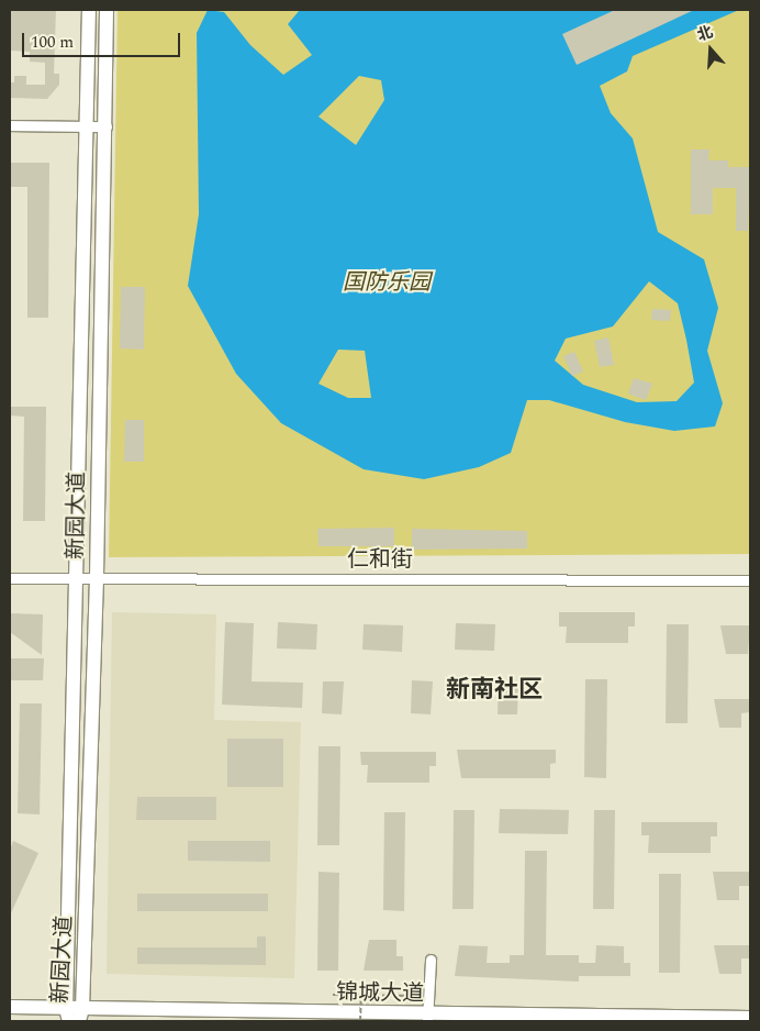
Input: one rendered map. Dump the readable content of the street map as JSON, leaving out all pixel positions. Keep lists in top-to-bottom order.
{
  "streets": {
    "street": ["新园大道", "仁和街", "锦城大道"]
  },
  "crossings": [
    ["新园大道", "仁和街"],
    ["新园大道", "锦城大道"]
  ],
  "districts": ["新南社区"],
  "parks": ["国防乐园"],
  "scale_bar": "100 m",
  "north": "top"
}
